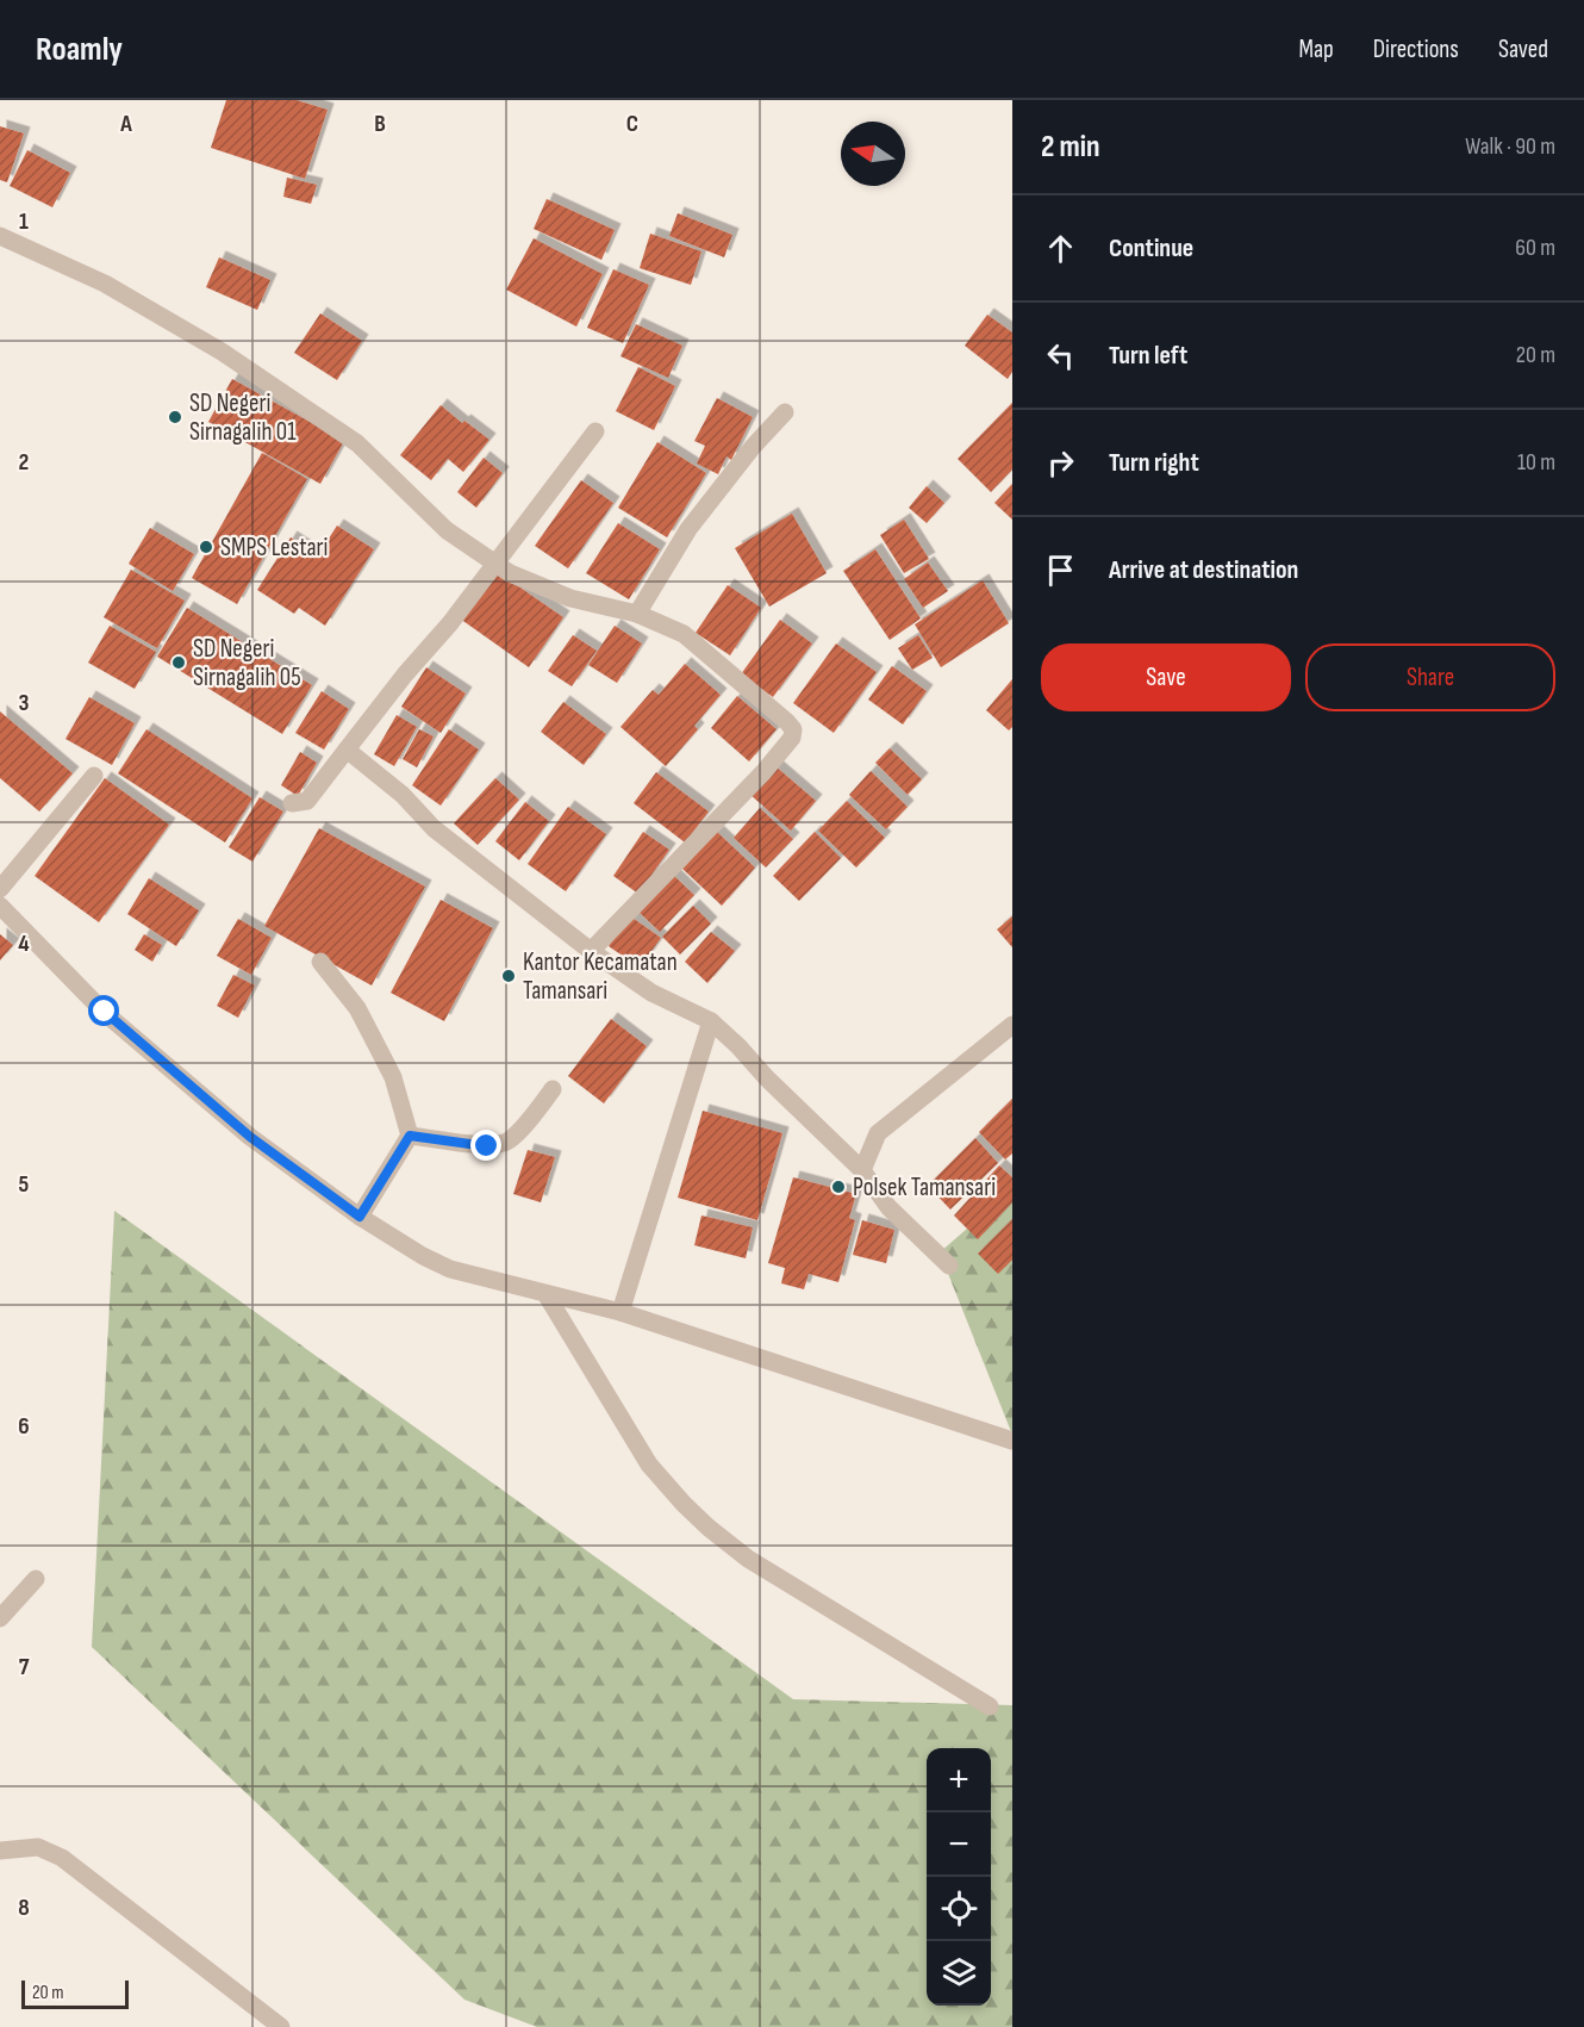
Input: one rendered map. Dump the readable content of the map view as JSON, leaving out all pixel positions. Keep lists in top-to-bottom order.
{
  "places": [
    "SD Negeri Sirnagalih 01",
    "SMPS Lestari",
    "SD Negeri Sirnagalih 05",
    "Kantor Kecamatan Tamansari",
    "Polsek Tamansari"
  ],
  "scale_bar": "20 m",
  "north": "left",
  "page": {
    "header": "Roamly",
    "nav": ["Map", "Directions", "Saved"],
    "heading": ["2 min", "Walk · 90 m"],
    "list": [
      ["Continue", "60 m"],
      ["Turn left", "20 m"],
      ["Turn right", "10 m"],
      "Arrive at destination"
    ],
    "buttons": ["Save", "Share"],
    "map_buttons": ["+", "−"],
    "scale": "20 m"
  },
  "grid": {
    "columns": ["A", "B", "C"],
    "rows": [
      "1",
      "2",
      "3",
      "4",
      "5",
      "6",
      "7",
      "8"
    ]
  }
}
